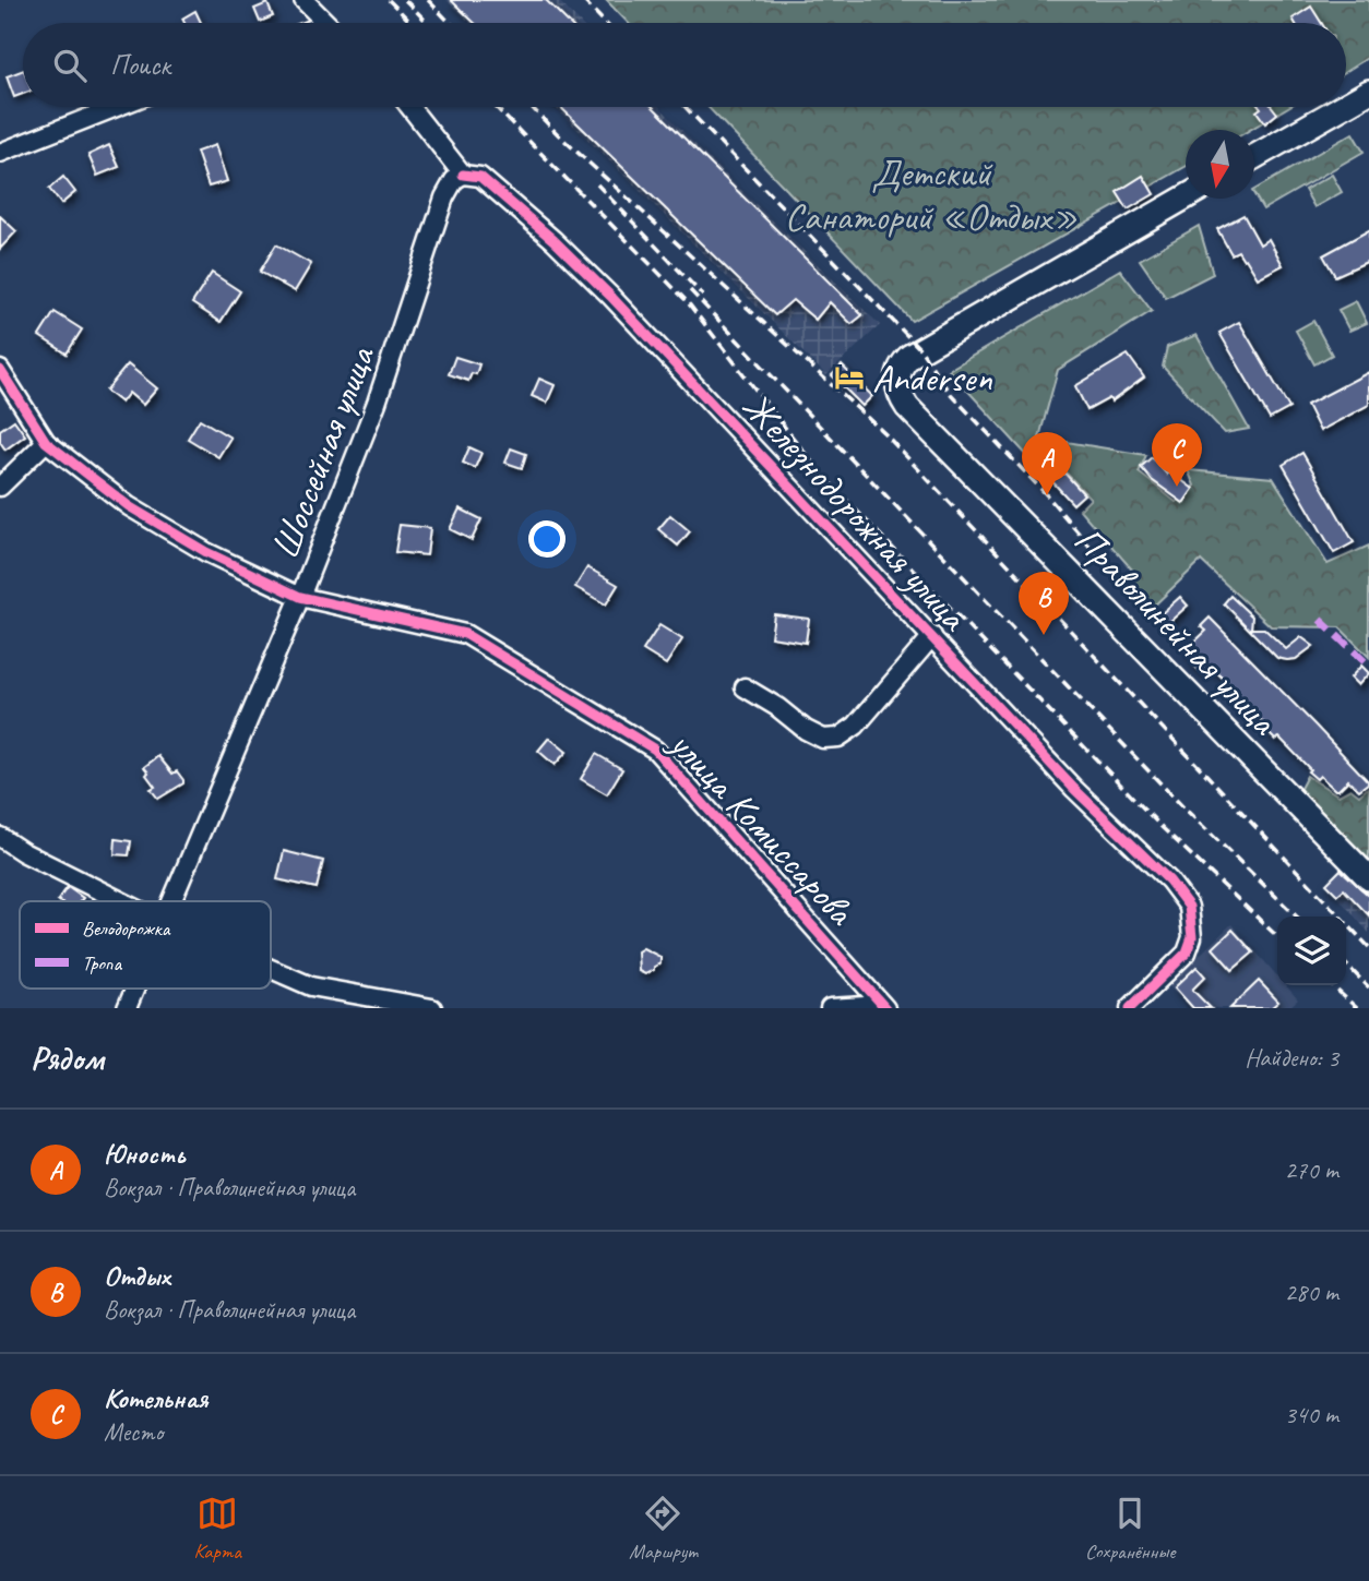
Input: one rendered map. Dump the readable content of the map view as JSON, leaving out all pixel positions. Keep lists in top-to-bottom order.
{
  "streets": {
    "main road": ["Праволинейная улица"],
    "street": ["Шоссейная улица", "Железнодорожная улица", "улица Комиссарова"]
  },
  "crossings": [
    ["Шоссейная улица", "Железнодорожная улица"],
    ["Шоссейная улица", "улица Комиссарова"]
  ],
  "parks": ["Детский Санаторий «Отдых»"],
  "places": {
    "hotel": ["Andersen"]
  },
  "legend": ["Велодорожка", "Тропа"],
  "north": "bottom",
  "page": {
    "search": "Поиск",
    "pins": ["C", "A", "B"],
    "heading": ["Рядом", "Найдено: 3"],
    "list": [
      {
        "mark": "A",
        "name": "Юность",
        "note": "Вокзал · Праволинейная улица",
        "value": "270 m"
      },
      {
        "mark": "B",
        "name": "Отдых",
        "note": "Вокзал · Праволинейная улица",
        "value": "280 m"
      },
      {
        "mark": "C",
        "name": "Котельная",
        "note": "Место",
        "value": "340 m"
      }
    ],
    "nav": ["Карта", "Маршрут", "Сохранённые"]
  }
}
